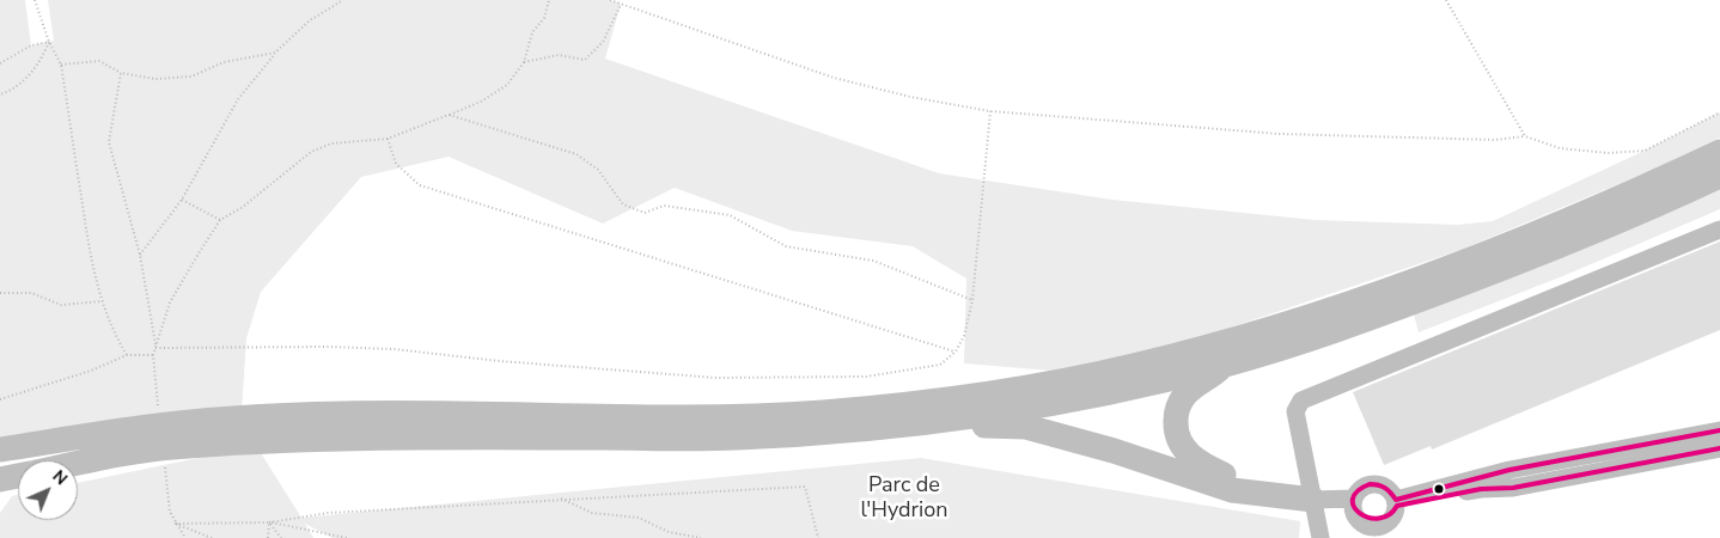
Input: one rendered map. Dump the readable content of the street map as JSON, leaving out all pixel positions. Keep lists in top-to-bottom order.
{
  "parks": ["Parc de l'Hydrion"],
  "north": "top right"
}
